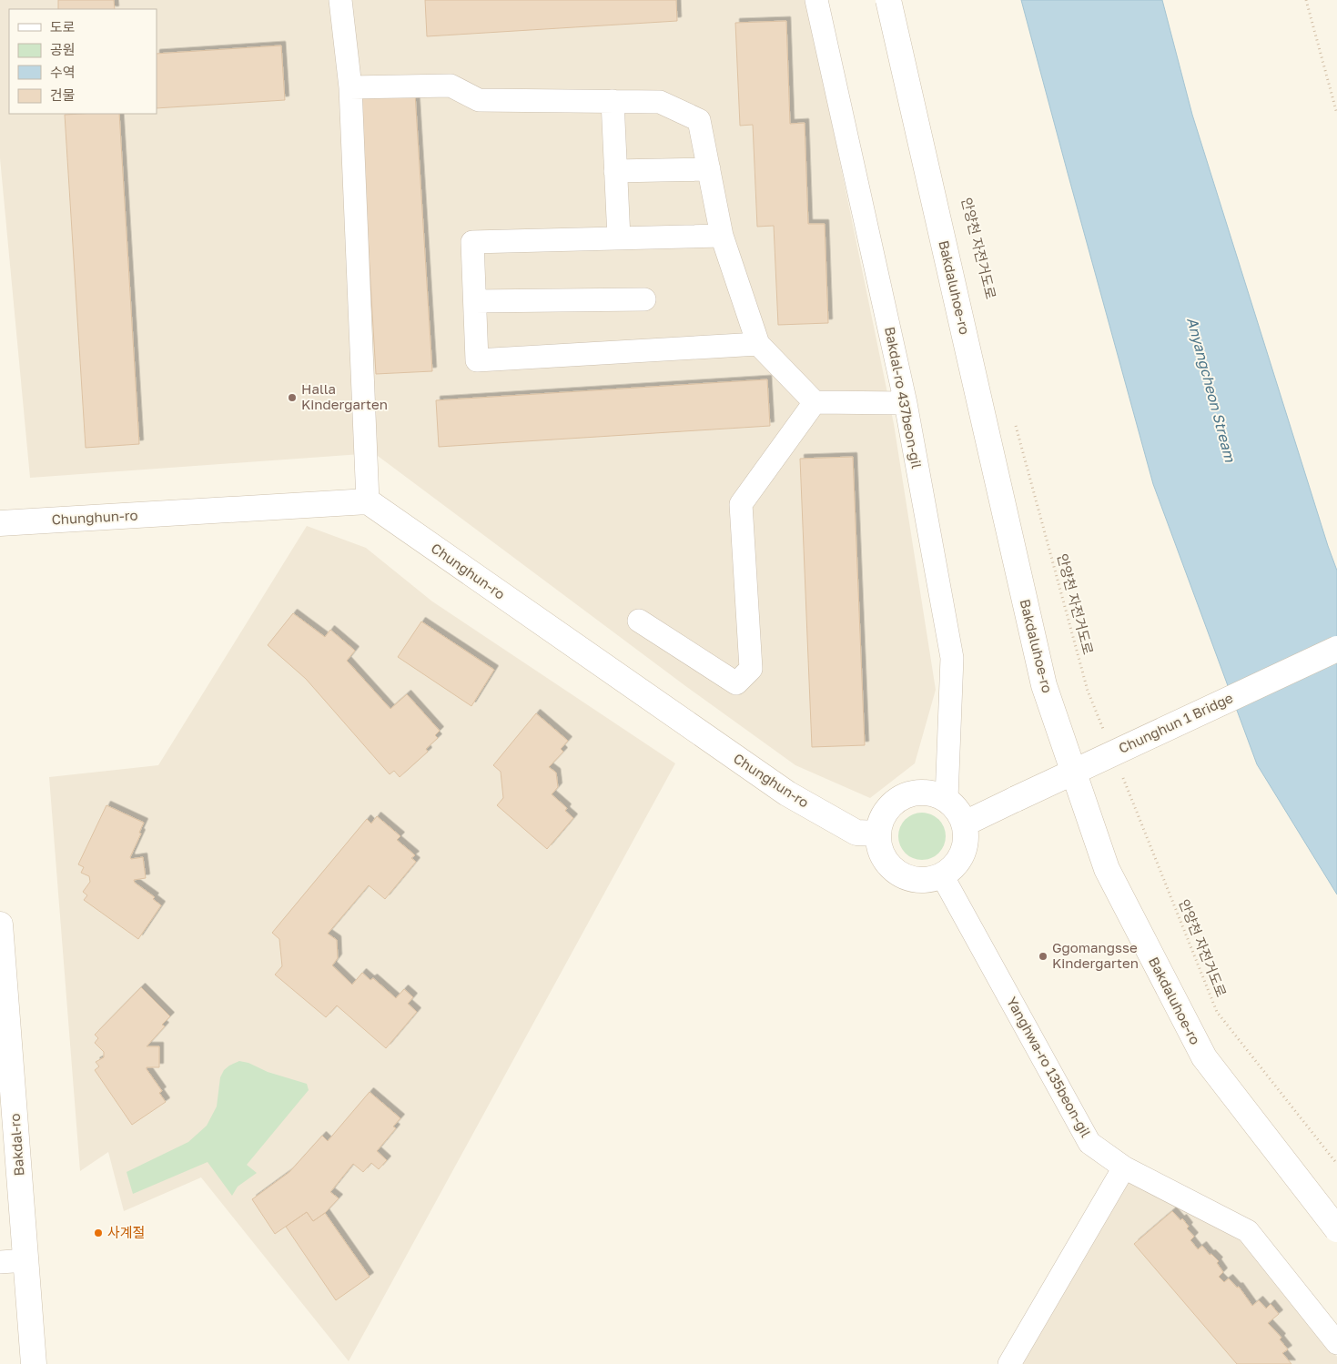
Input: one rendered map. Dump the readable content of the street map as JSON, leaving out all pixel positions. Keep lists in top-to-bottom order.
{
  "streets": {
    "street": [
      "Bakdaluhoe-ro",
      "Bakdal-ro 437beon-gil",
      "Chunghun-ro",
      "Chunghun 1 Bridge",
      "Yanghwa-ro 135beon-gil",
      "Bakdal-ro"
    ],
    "path": ["안양천 자전거도로"]
  },
  "crossings": [
    ["Bakdal-ro 437beon-gil", "Chunghun-ro"],
    ["Bakdal-ro 437beon-gil", "Chunghun 1 Bridge"],
    ["Bakdal-ro 437beon-gil", "Yanghwa-ro 135beon-gil"],
    ["Chunghun-ro", "Chunghun 1 Bridge"],
    ["Chunghun-ro", "Yanghwa-ro 135beon-gil"],
    ["Chunghun 1 Bridge", "Yanghwa-ro 135beon-gil"]
  ],
  "water": ["Anyangcheon Stream"],
  "places": ["Halla Kindergarten", "Ggomangsse Kindergarten", "사계절"],
  "legend": [
    "도로",
    "공원",
    "수역",
    "건물"
  ]
}
